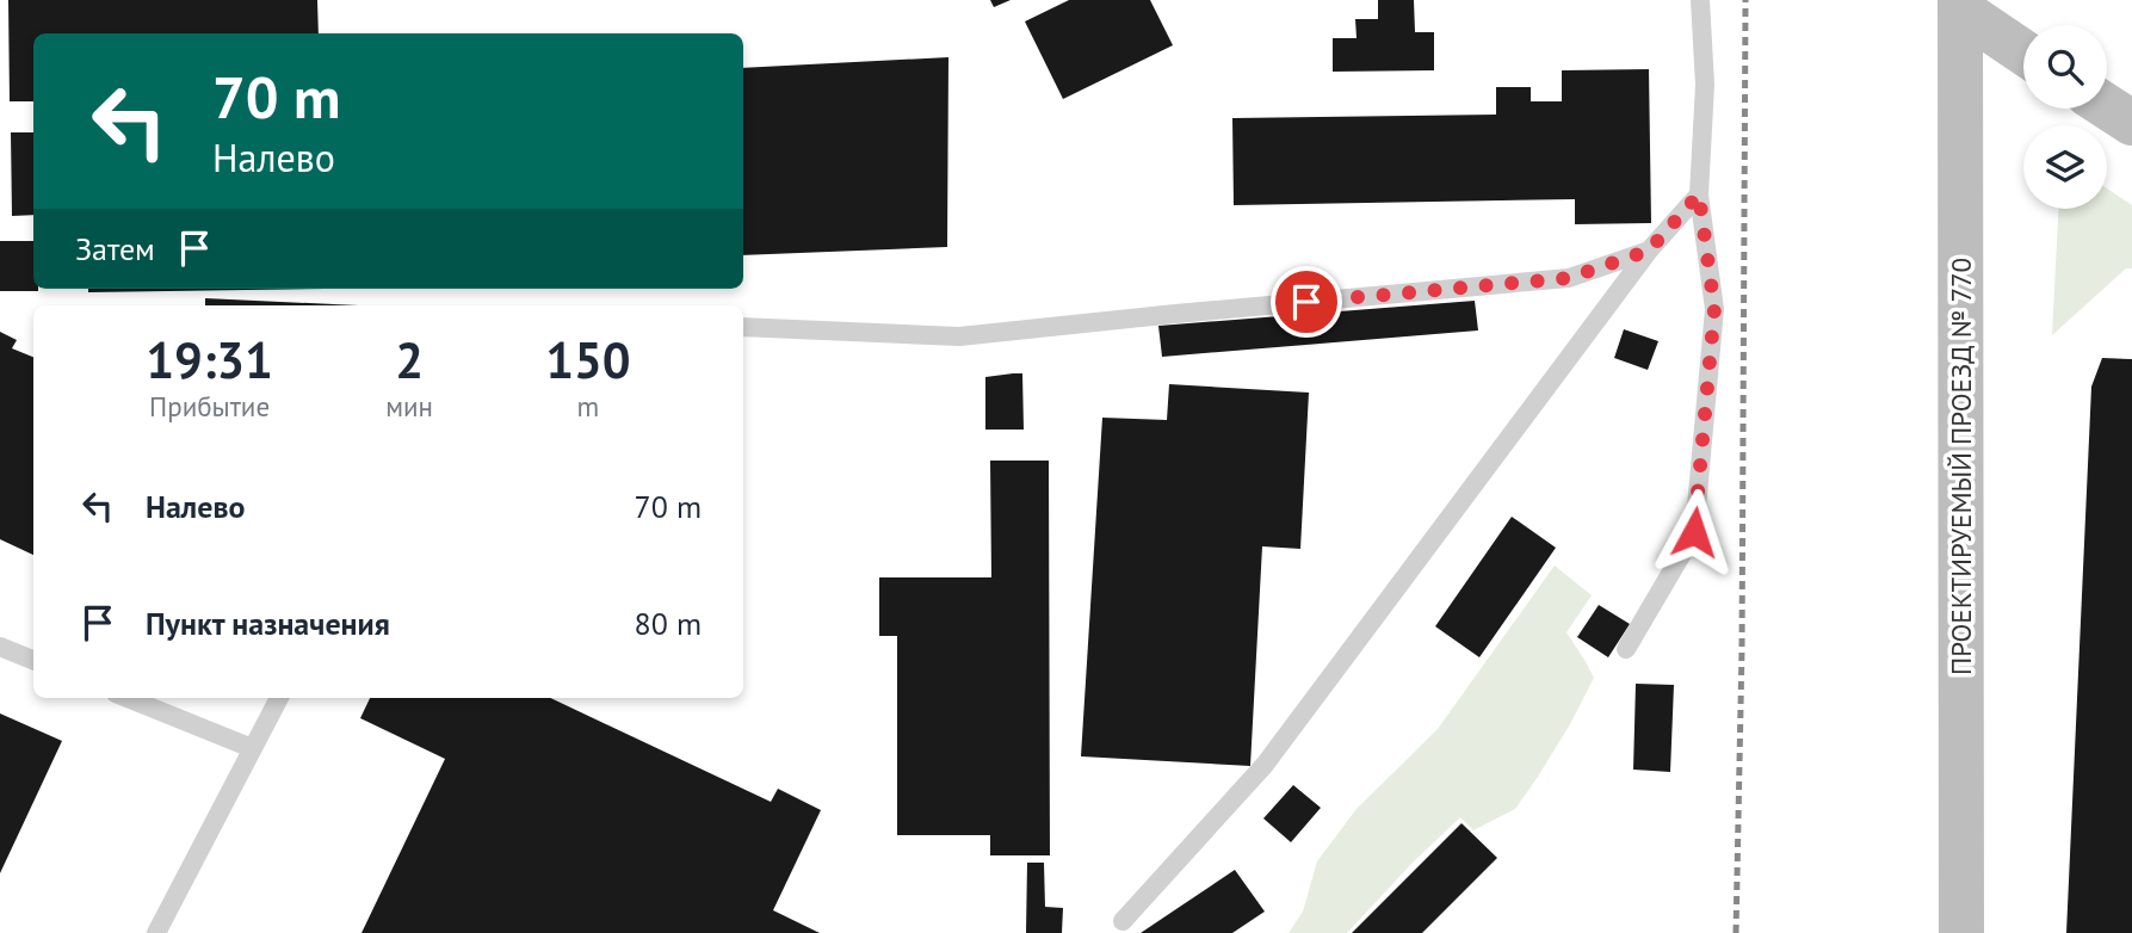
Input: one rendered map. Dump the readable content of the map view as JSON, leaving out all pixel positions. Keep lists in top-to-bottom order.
{
  "streets": {
    "street": ["ПРОЕКТИРУЕМЫЙ ПРОЕЗД № 770"]
  },
  "page": {
    "turn": ["70 m", "Налево"],
    "then": "Затем",
    "eta": [
      "19:31",
      "Прибытие",
      "2",
      "мин",
      "150",
      "m"
    ],
    "list": [
      {
        "name": "Налево",
        "value": "70 m"
      },
      {
        "name": "Пункт назначения",
        "value": "80 m"
      }
    ]
  }
}
